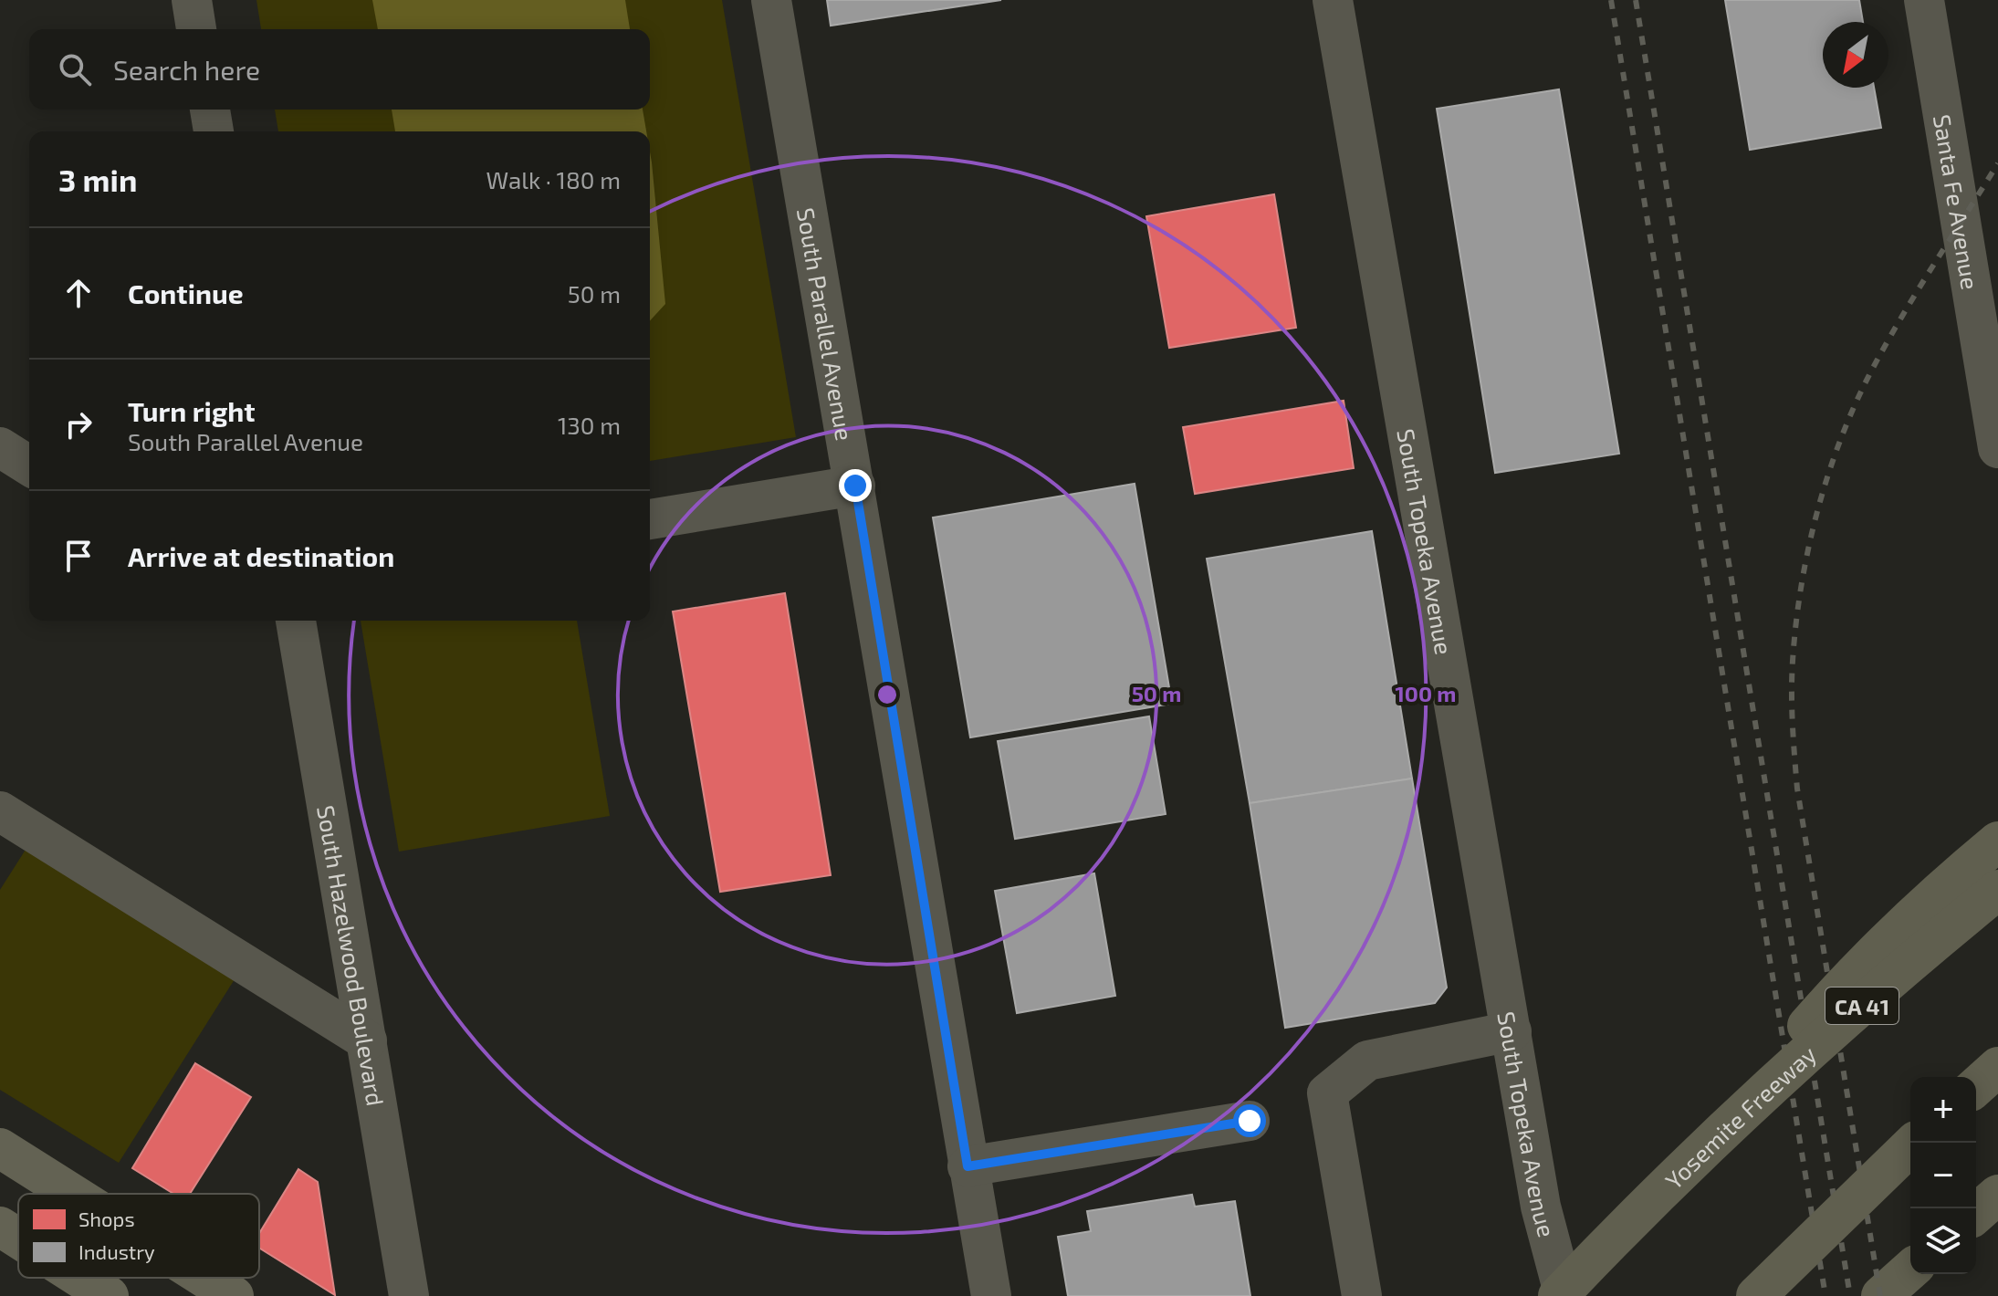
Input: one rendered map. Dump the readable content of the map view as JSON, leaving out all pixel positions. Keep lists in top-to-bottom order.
{
  "streets": {
    "highway": ["CA 41", "Yosemite Freeway"],
    "street": [
      "Santa Fe Avenue",
      "South Parallel Avenue",
      "South Topeka Avenue",
      "South Hazelwood Boulevard"
    ]
  },
  "legend": ["Shops", "Industry"],
  "north": "bottom left",
  "page": {
    "search": "Search here",
    "heading": ["3 min", "Walk · 180 m"],
    "list": [
      ["Continue", "50 m"],
      ["Turn right", "South Parallel Avenue", "130 m"],
      "Arrive at destination"
    ],
    "map_buttons": ["+", "−"]
  },
  "rings": ["50 m", "100 m"]
}
